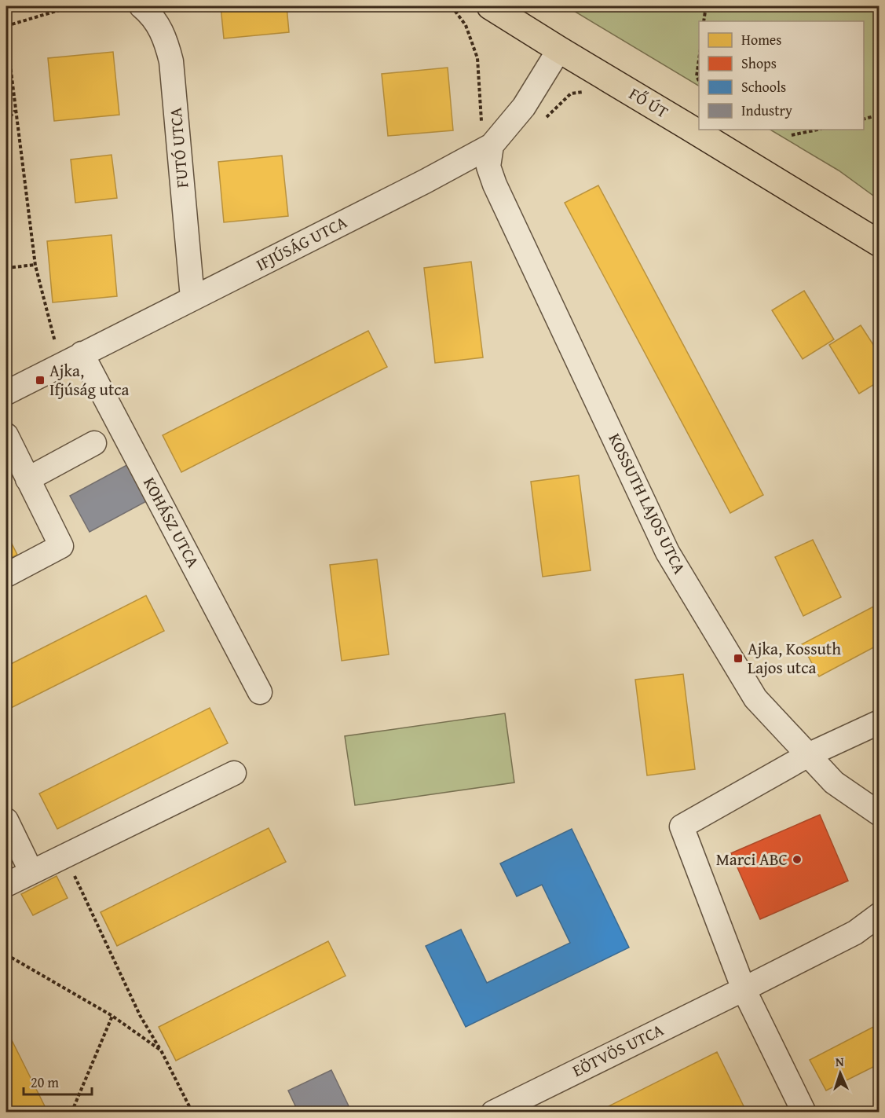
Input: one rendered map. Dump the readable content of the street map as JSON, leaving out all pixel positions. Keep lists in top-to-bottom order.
{
  "streets": {
    "main road": ["FŐ ÚT"],
    "street": [
      "FUTÓ UTCA",
      "IFJÚSÁG UTCA",
      "KOSSUTH LAJOS UTCA",
      "KOHÁSZ UTCA",
      "EÖTVÖS UTCA"
    ]
  },
  "crossings": [
    ["FŐ ÚT", "IFJÚSÁG UTCA"],
    ["FUTÓ UTCA", "IFJÚSÁG UTCA"],
    ["IFJÚSÁG UTCA", "KOSSUTH LAJOS UTCA"],
    ["IFJÚSÁG UTCA", "KOHÁSZ UTCA"]
  ],
  "places": {
    "transit": ["Ajka, Ifjúság utca", "Ajka, Kossuth Lajos utca"],
    "other": ["Marci ABC"]
  },
  "legend": [
    "Homes",
    "Shops",
    "Schools",
    "Industry"
  ],
  "scale_bar": "20 m",
  "north": "top"
}
